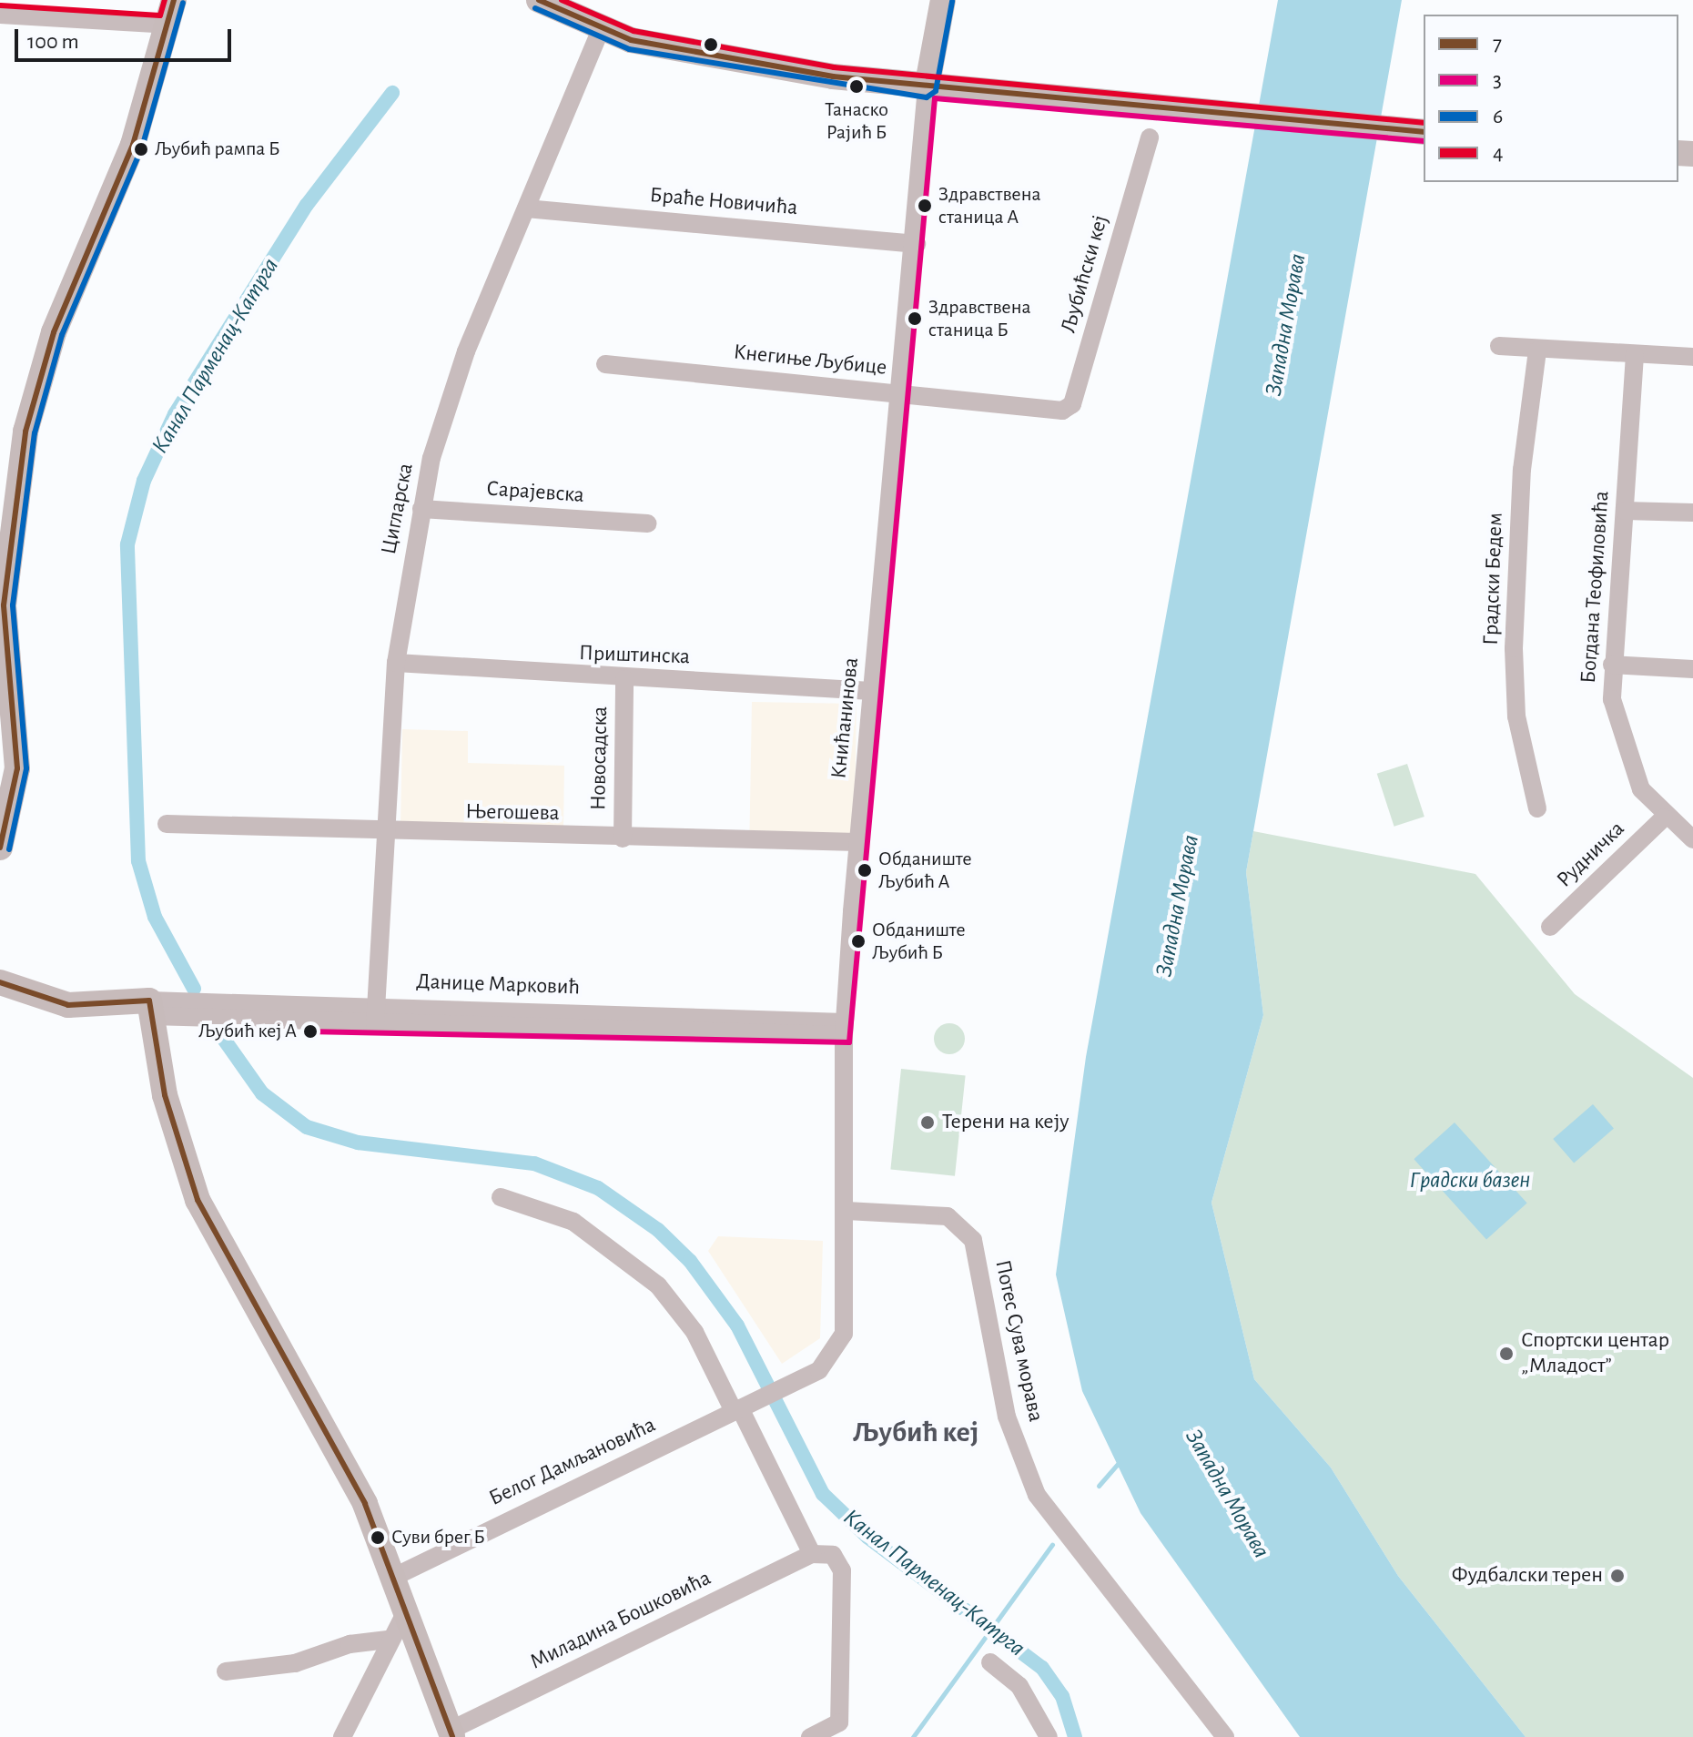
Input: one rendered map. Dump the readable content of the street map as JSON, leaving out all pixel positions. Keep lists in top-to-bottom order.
{
  "streets": {
    "street": [
      "Браће Новичића",
      "Љубићски кеј",
      "Кнегиње Љубице",
      "Сарајевска",
      "Цигларска",
      "Градски Бедем",
      "Богдана Теофиловића",
      "Приштинска",
      "Книћанинова",
      "Новосадска",
      "Његошева",
      "Рудничка",
      "Данице Марковић",
      "Потес Сува морава",
      "Белог Дамљановића",
      "Миладина Бошковића"
    ]
  },
  "crossings": [
    ["Браће Новичића", "Цигларска"],
    ["Браће Новичића", "Книћанинова"],
    ["Љубићски кеј", "Кнегиње Љубице"],
    ["Кнегиње Љубице", "Книћанинова"],
    ["Сарајевска", "Цигларска"],
    ["Цигларска", "Приштинска"],
    ["Цигларска", "Његошева"],
    ["Цигларска", "Данице Марковић"],
    ["Богдана Теофиловића", "Рудничка"],
    ["Приштинска", "Книћанинова"],
    ["Приштинска", "Новосадска"],
    ["Книћанинова", "Његошева"],
    ["Книћанинова", "Данице Марковић"],
    ["Книћанинова", "Потес Сува морава"],
    ["Книћанинова", "Белог Дамљановића"],
    ["Новосадска", "Његошева"]
  ],
  "districts": ["Љубић кеј"],
  "water": ["Западна Морава", "Канал Парменац-Катрга", "Градски базен"],
  "places": [
    "Танаско Рајић Б",
    "Љубић рампа Б",
    "Здравствена станица А",
    "Здравствена станица Б",
    "Обданиште Љубић А",
    "Обданиште Љубић Б",
    "Љубић кеј А",
    "Терени на кеју",
    "Спортски центар „Младост”",
    "Суви брег Б",
    "Фудбалски терен"
  ],
  "lines": [
    "transit line 7",
    "transit line 4",
    "transit line 6",
    "transit line 3"
  ],
  "legend": [
    "7",
    "3",
    "6",
    "4"
  ],
  "scale_bar": "100 m"
}
